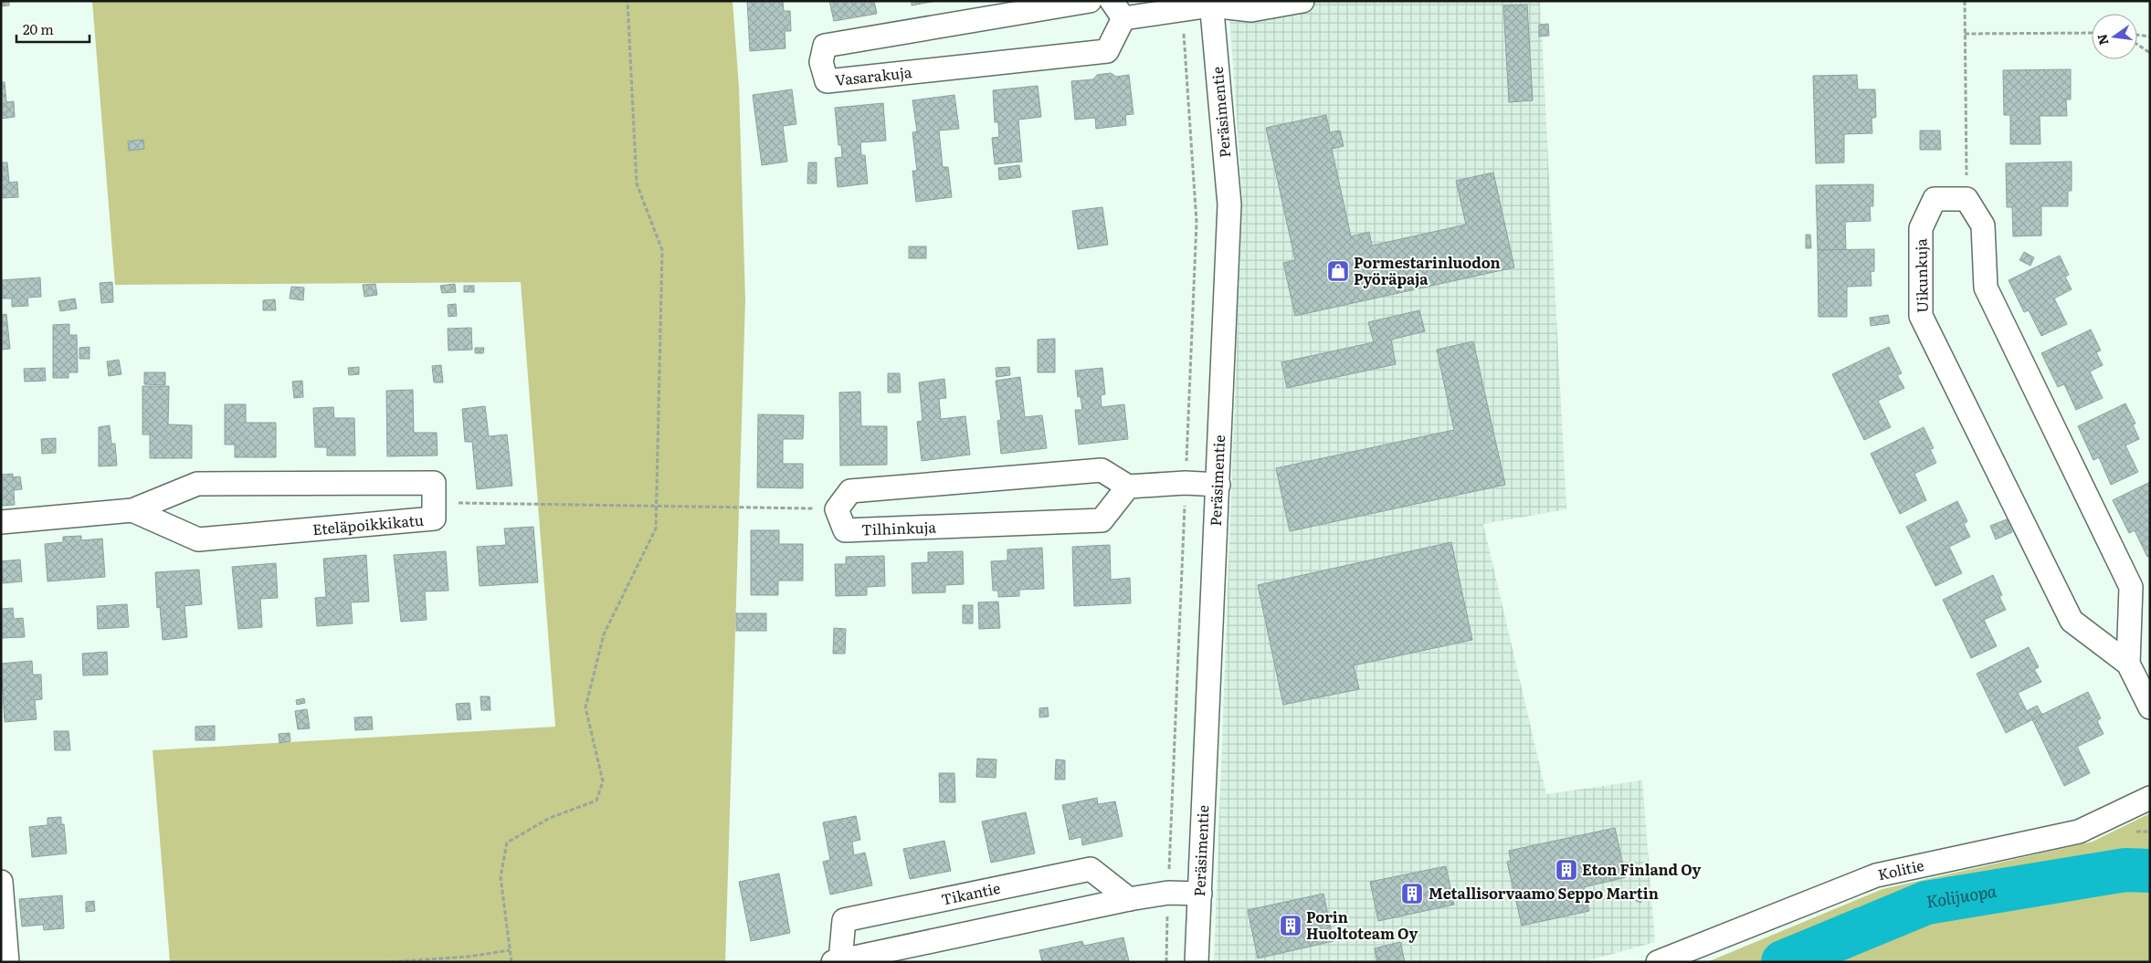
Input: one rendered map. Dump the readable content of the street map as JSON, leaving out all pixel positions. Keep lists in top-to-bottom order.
{
  "streets": {
    "street": [
      "Vasarakuja",
      "Peräsimentie",
      "Uikunkuja",
      "Eteläpoikkikatu",
      "Tilhinkuja",
      "Kolitie",
      "Tikantie"
    ]
  },
  "crossings": [
    ["Vasarakuja", "Peräsimentie"],
    ["Peräsimentie", "Tikantie"]
  ],
  "water": ["Kolijuopa"],
  "places": {
    "shop": ["Pormestarinluodon Pyöräpaja"],
    "building": ["Eton Finland Oy", "Metallisorvaamo Seppo Martin", "Porin Huoltoteam Oy"]
  },
  "scale_bar": "20 m",
  "north": "left"
}
